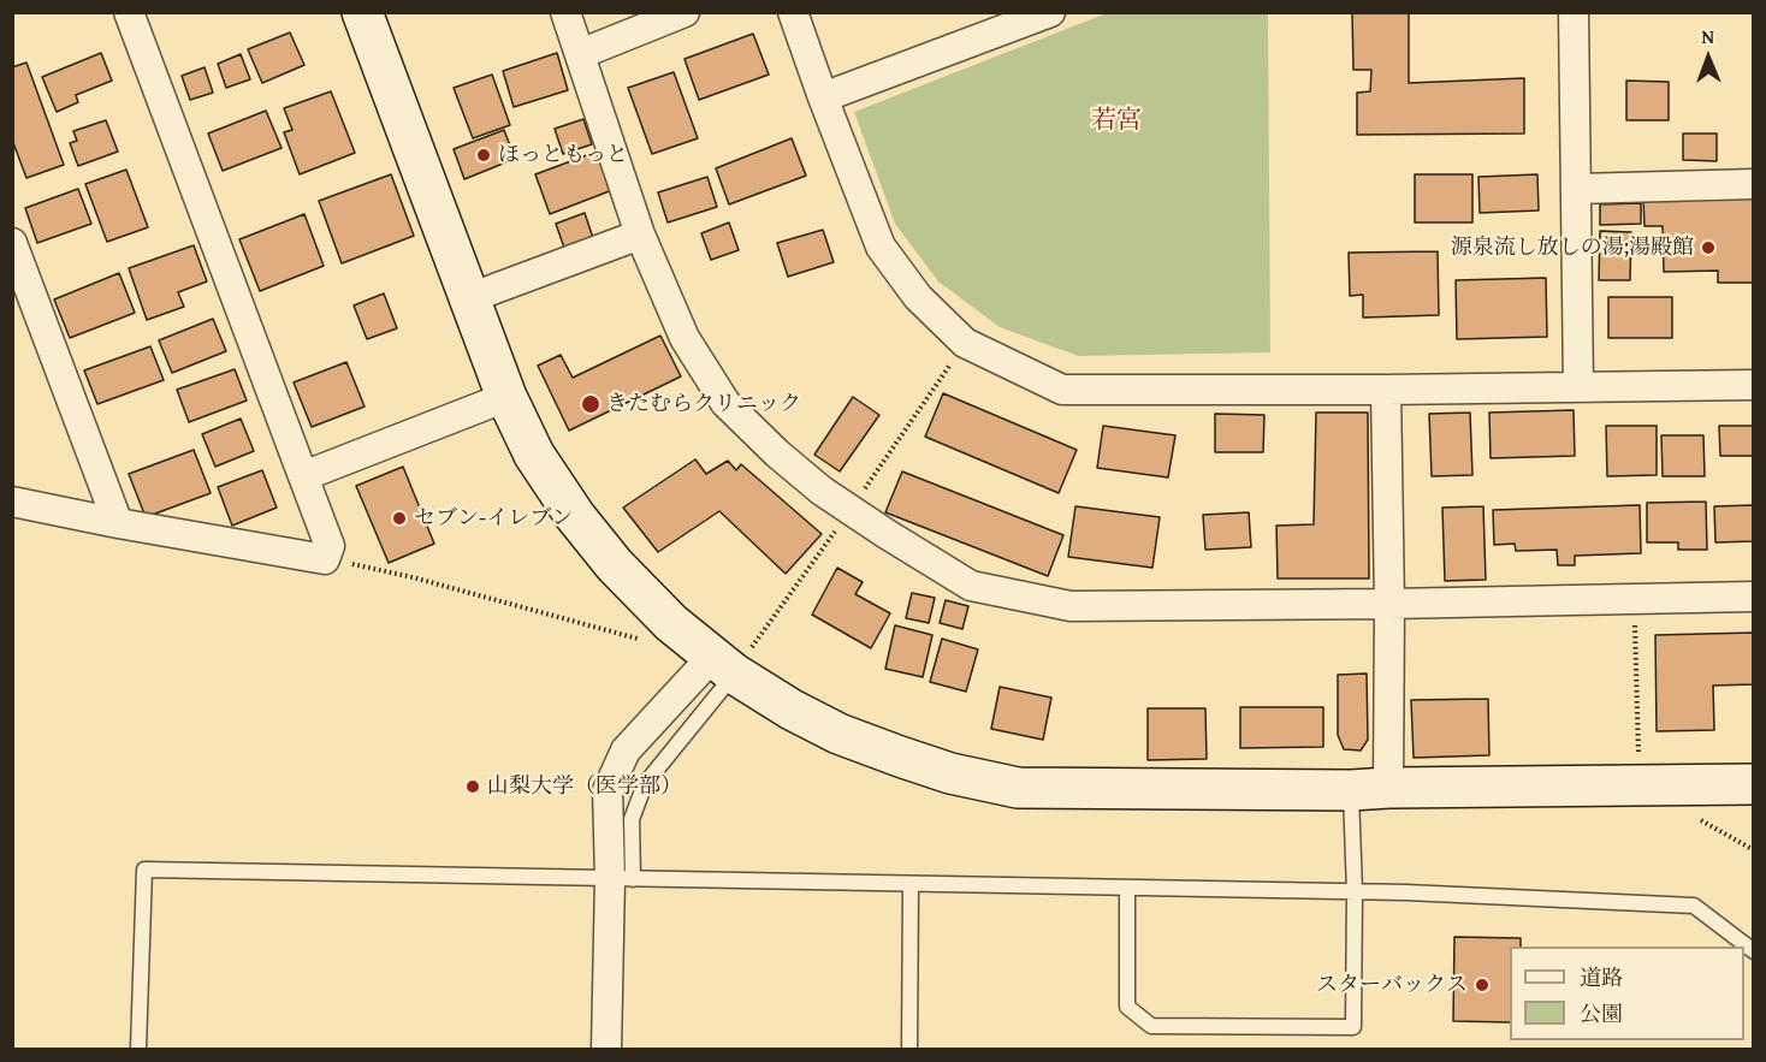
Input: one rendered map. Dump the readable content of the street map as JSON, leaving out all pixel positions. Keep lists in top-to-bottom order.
{
  "districts": ["若宮"],
  "places": [
    "ほっともっと",
    "源泉流し放しの湯;湯殿館",
    "きたむらクリニック",
    "セブン-イレブン",
    "山梨大学（医学部）",
    "スターバックス"
  ],
  "legend": ["道路", "公園"],
  "north": "top"
}
